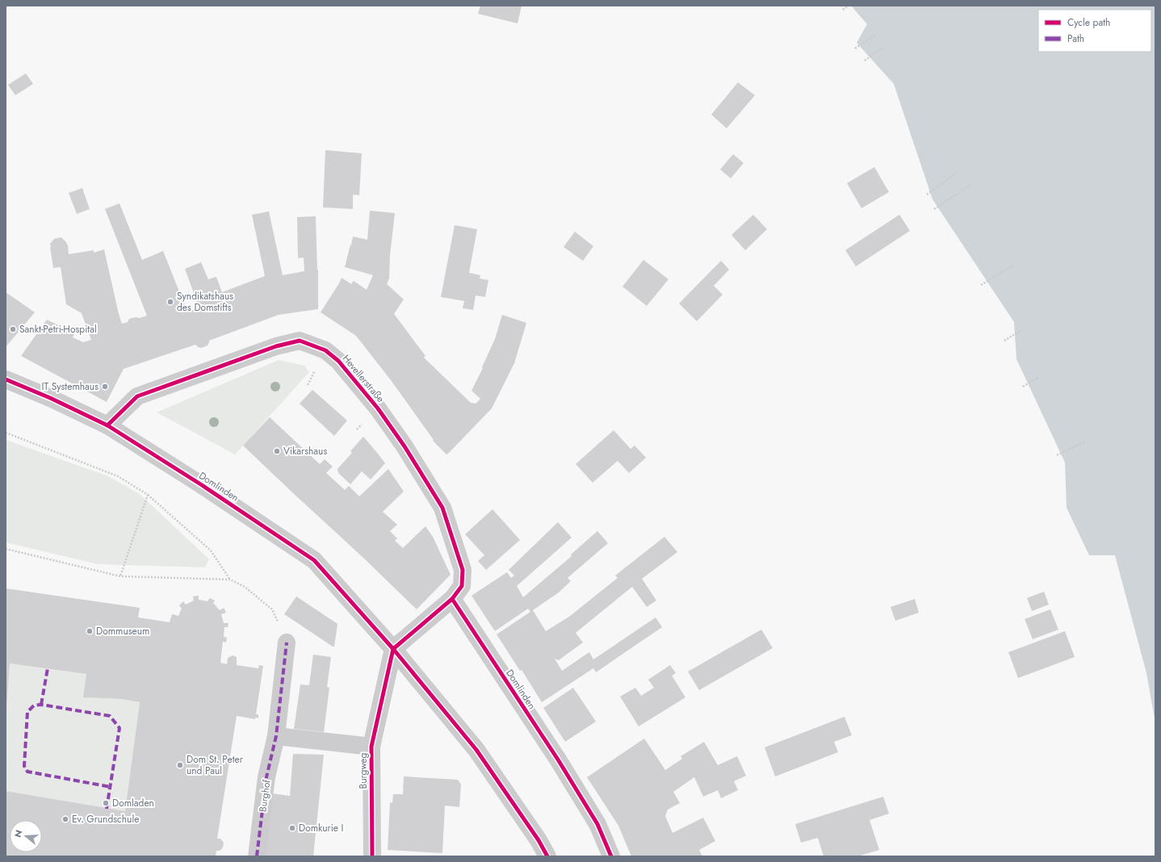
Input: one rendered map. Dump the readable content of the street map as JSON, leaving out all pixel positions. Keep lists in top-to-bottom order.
{
  "streets": {
    "street": [
      "Hevellerstraße",
      "Domlinden",
      "Burgweg",
      "Burghof"
    ]
  },
  "crossings": [
    ["Hevellerstraße", "Domlinden"],
    ["Domlinden", "Burgweg"]
  ],
  "places": [
    "Syndikatshaus des Domstifts",
    "Sankt-Petri-Hospital",
    "IT Systemhaus",
    "Vikarshaus",
    "Dommuseum",
    "Dom St. Peter und Paul",
    "Domladen",
    "Ev. Grundschule",
    "Domkurie I"
  ],
  "legend": ["Cycle path", "Path"],
  "north": "left"
}
